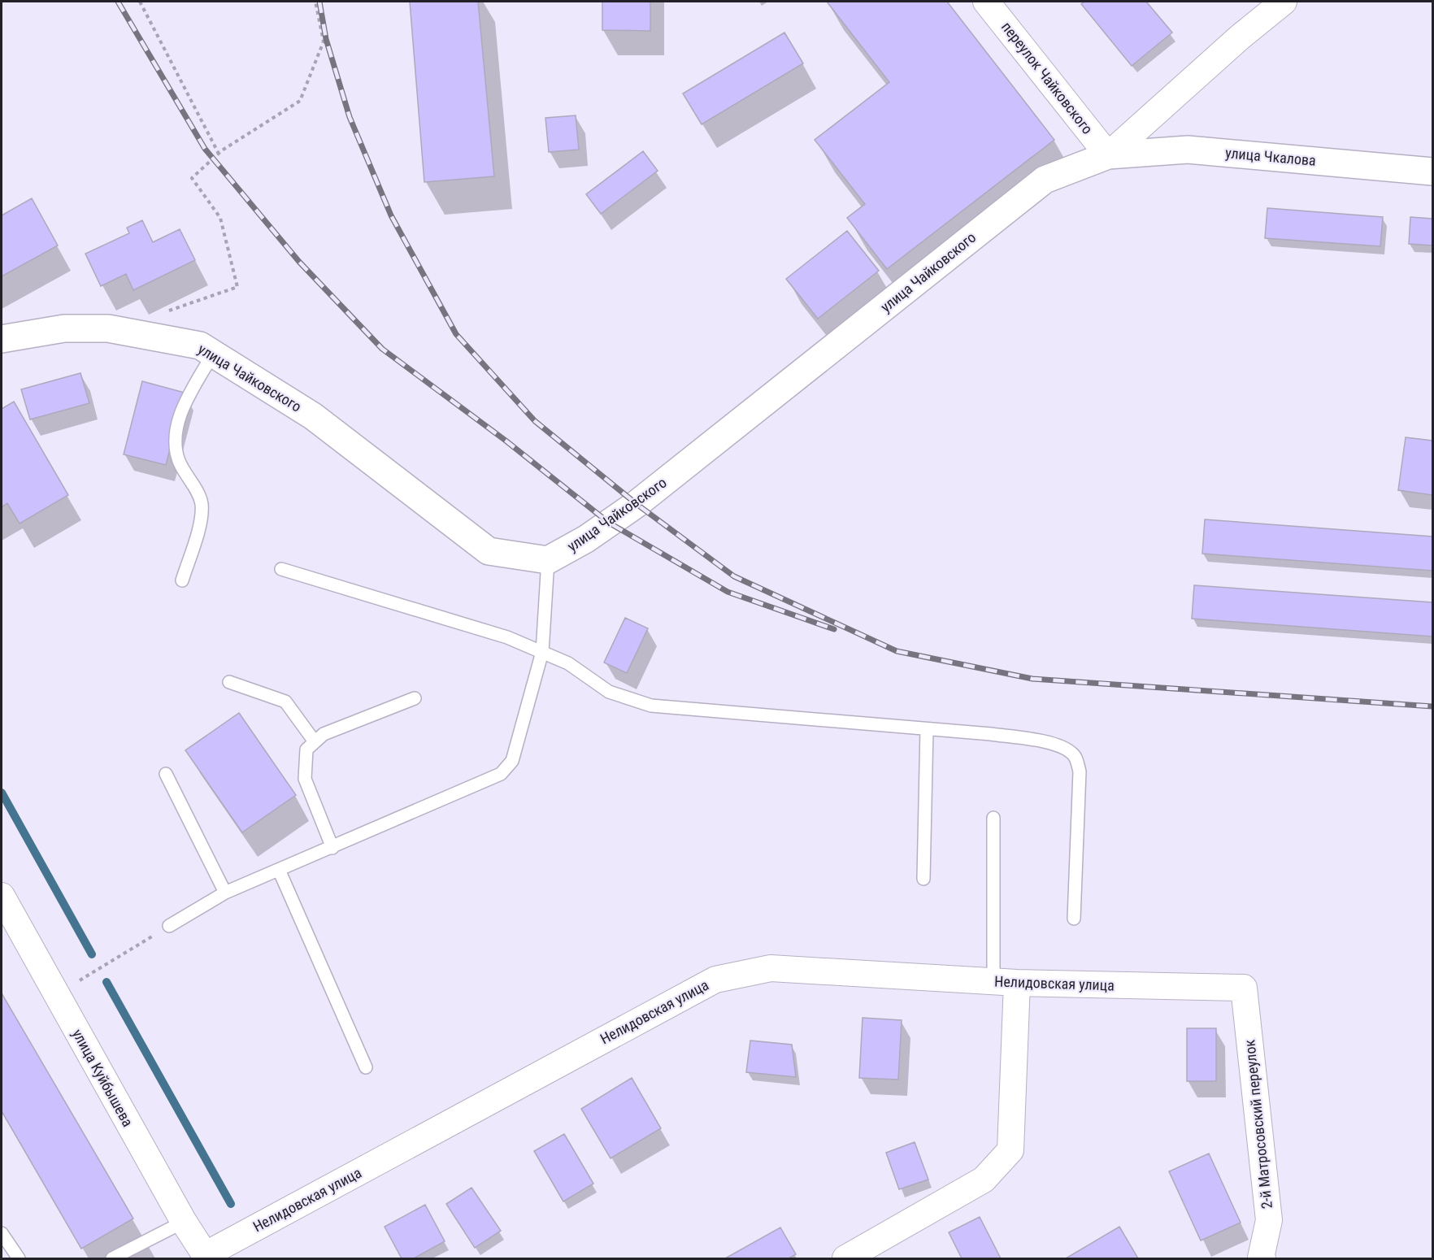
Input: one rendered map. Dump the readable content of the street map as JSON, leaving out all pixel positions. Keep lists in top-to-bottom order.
{
  "streets": {
    "street": [
      "переулок Чайковского",
      "улица Чкалова",
      "улица Чайковского",
      "Нелидовская улица",
      "улица Куйбышева",
      "2-й Матросовский переулок"
    ]
  },
  "crossings": [
    ["переулок Чайковского", "улица Чкалова"],
    ["переулок Чайковского", "улица Чайковского"],
    ["улица Чкалова", "улица Чайковского"],
    ["Нелидовская улица", "улица Куйбышева"],
    ["Нелидовская улица", "2-й Матросовский переулок"]
  ]
}
